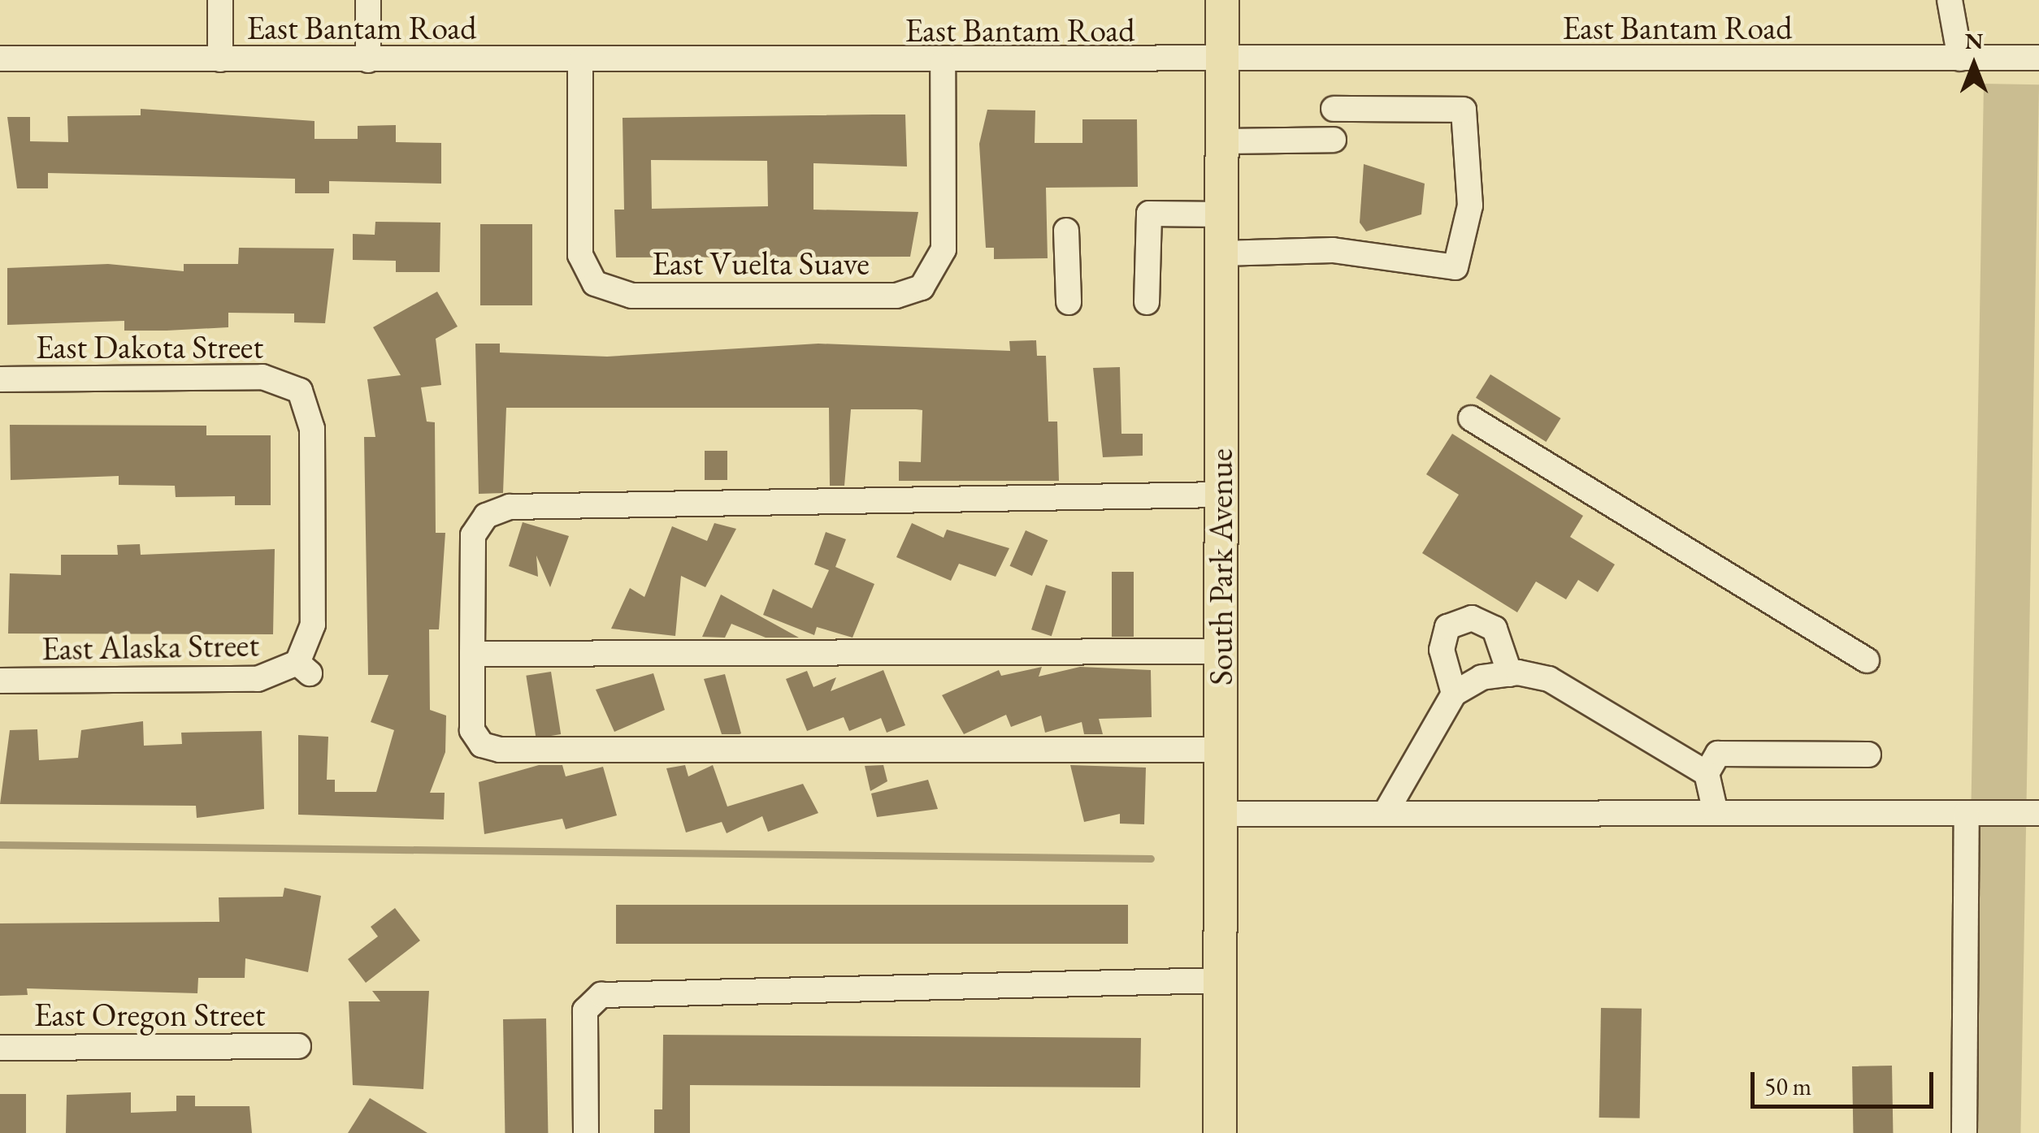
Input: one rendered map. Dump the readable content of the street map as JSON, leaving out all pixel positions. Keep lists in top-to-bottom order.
{
  "streets": {
    "main road": ["South Park Avenue"],
    "street": [
      "East Bantam Road",
      "East Vuelta Suave",
      "East Dakota Street",
      "East Alaska Street",
      "East Oregon Street"
    ]
  },
  "crossings": [
    ["East Bantam Road", "East Vuelta Suave"],
    ["East Bantam Road", "South Park Avenue"],
    ["East Dakota Street", "East Alaska Street"]
  ],
  "scale_bar": "50 m",
  "north": "top"
}
